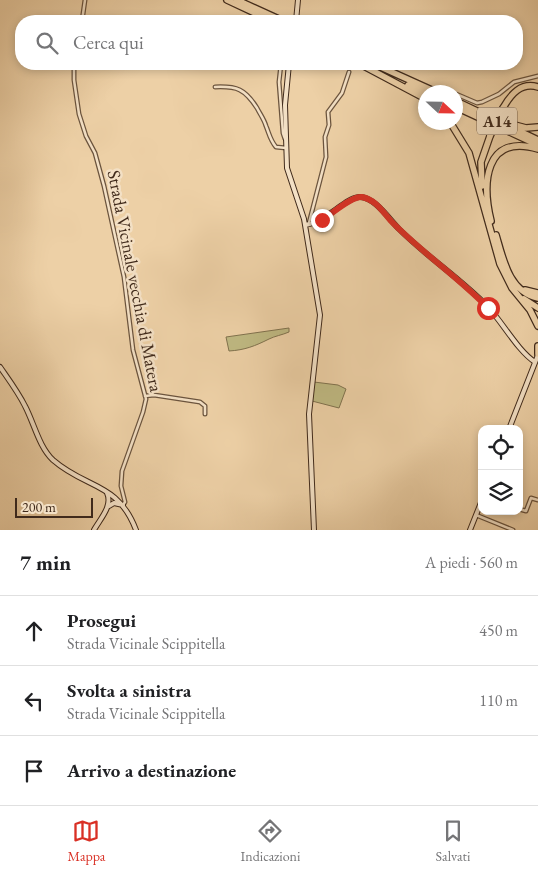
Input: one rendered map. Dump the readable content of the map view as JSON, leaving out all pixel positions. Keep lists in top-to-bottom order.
{
  "streets": {
    "highway": ["A14"],
    "street": ["Strada Vicinale vecchia di Matera"]
  },
  "scale_bar": "200 m",
  "north": "right",
  "page": {
    "search": "Cerca qui",
    "scale": "200 m",
    "heading": ["7 min", "A piedi · 560 m"],
    "list": [
      ["Prosegui", "Strada Vicinale Scippitella", "450 m"],
      ["Svolta a sinistra", "Strada Vicinale Scippitella", "110 m"],
      "Arrivo a destinazione"
    ],
    "nav": ["Mappa", "Indicazioni", "Salvati"]
  }
}
